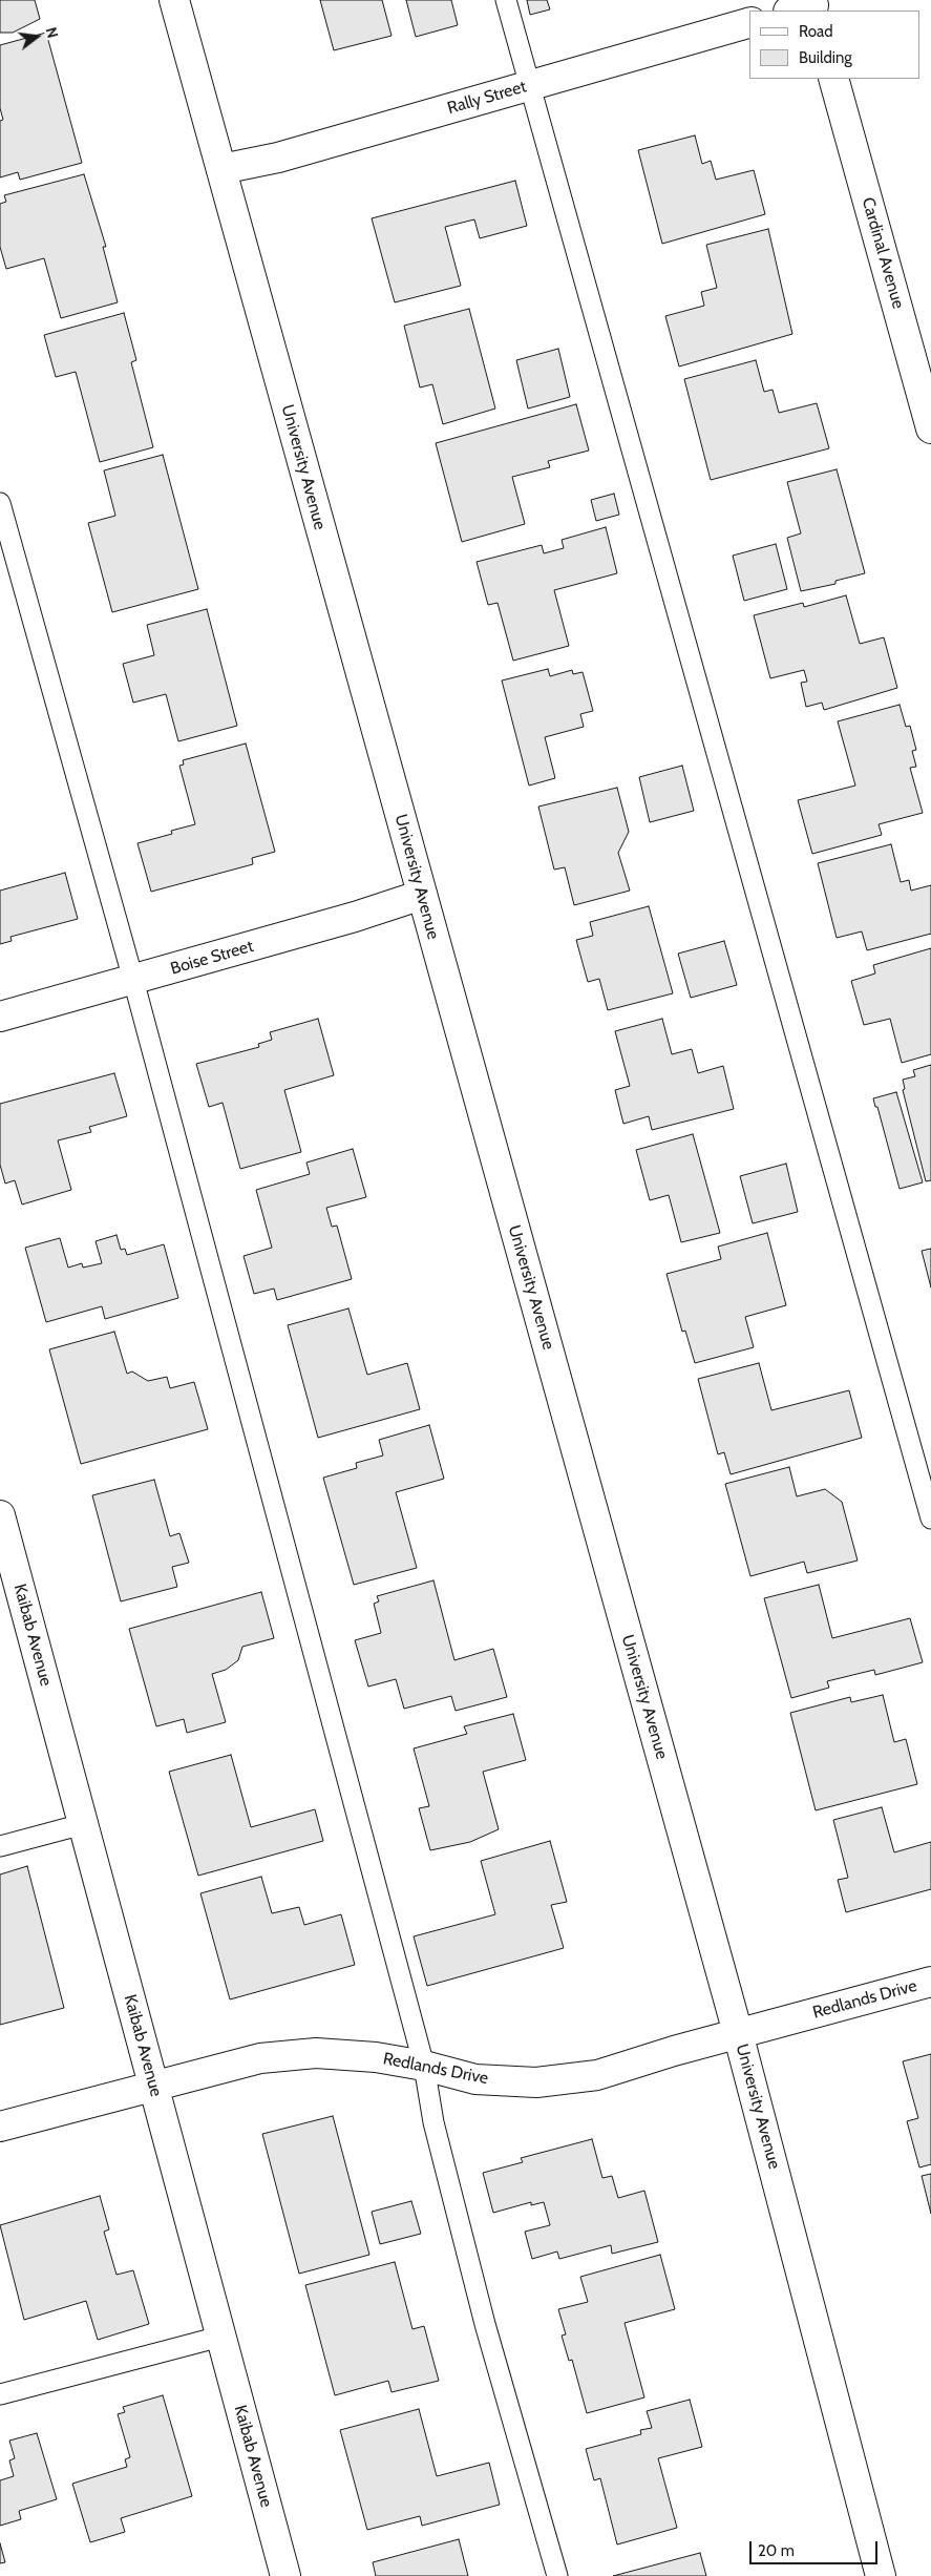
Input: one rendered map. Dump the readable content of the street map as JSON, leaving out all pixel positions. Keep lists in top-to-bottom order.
{
  "streets": {
    "street": [
      "Rally Street",
      "Cardinal Avenue",
      "University Avenue",
      "Boise Street",
      "Kaibab Avenue",
      "Redlands Drive"
    ]
  },
  "crossings": [
    ["Rally Street", "University Avenue"],
    ["University Avenue", "Boise Street"],
    ["University Avenue", "Redlands Drive"],
    ["Kaibab Avenue", "Redlands Drive"]
  ],
  "legend": ["Road", "Building"],
  "scale_bar": "20 m",
  "north": "right"
}
